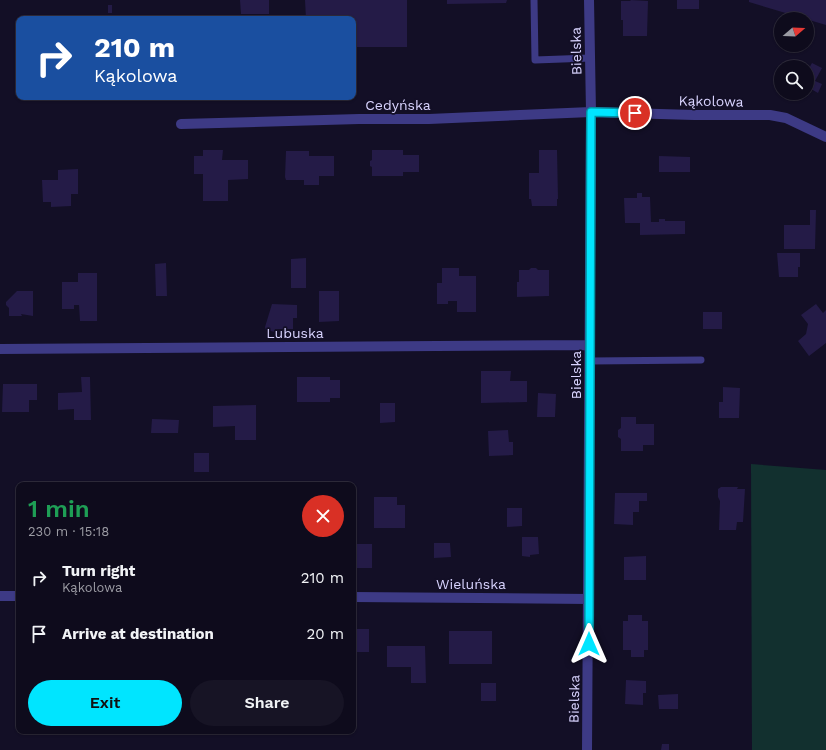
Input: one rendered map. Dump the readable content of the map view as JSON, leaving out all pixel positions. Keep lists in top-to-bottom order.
{
  "streets": {
    "street": [
      "Bielska",
      "Kąkolowa",
      "Cedyńska",
      "Lubuska",
      "Wieluńska"
    ]
  },
  "crossings": [
    ["Bielska", "Kąkolowa"],
    ["Bielska", "Cedyńska"],
    ["Bielska", "Lubuska"],
    ["Bielska", "Wieluńska"],
    ["Kąkolowa", "Cedyńska"]
  ],
  "north": "right",
  "page": {
    "turn": ["210 m", "Kąkolowa"],
    "heading": ["1 min", "230 m · 15:18"],
    "list": [
      {
        "name": "Turn right",
        "note": "Kąkolowa",
        "value": "210 m"
      },
      {
        "name": "Arrive at destination",
        "value": "20 m"
      }
    ],
    "buttons": ["Exit", "Share"]
  }
}
